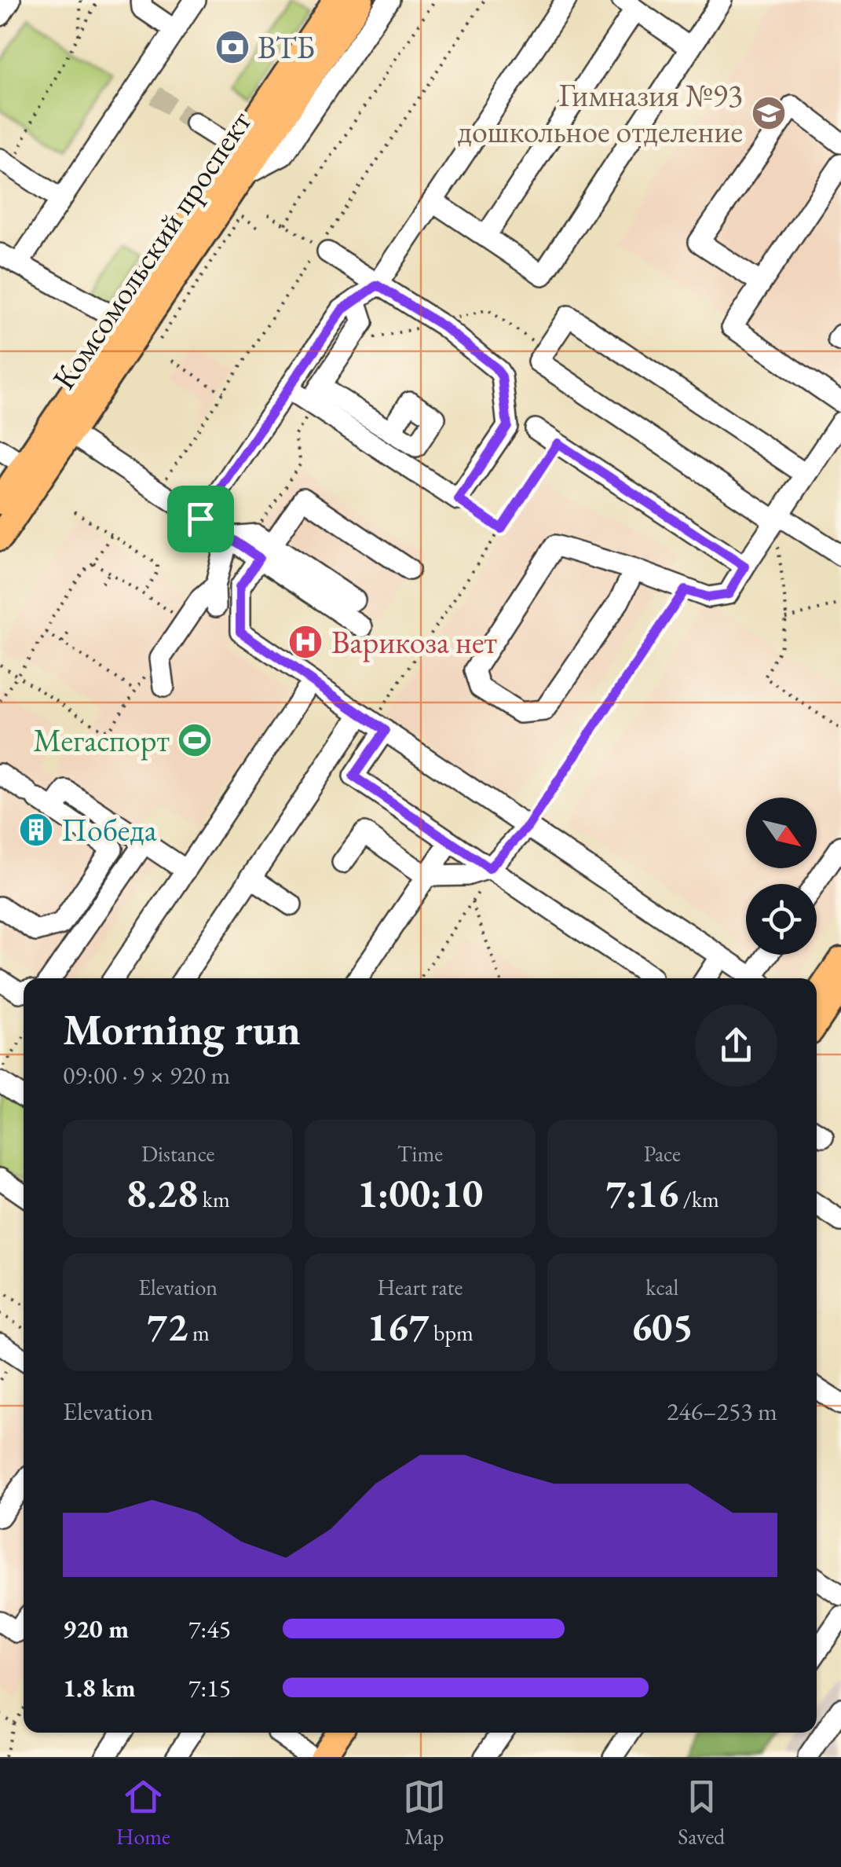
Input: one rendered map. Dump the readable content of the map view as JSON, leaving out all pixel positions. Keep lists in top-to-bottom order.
{
  "streets": {
    "main road": ["Комсомольский проспект"]
  },
  "places": {
    "bank": ["ВТБ"],
    "school or university": ["Гимназия №93 дошкольное отделение"],
    "hospital": ["Варикоза нет"],
    "sports": ["Мегаспорт"],
    "building": ["Победа"]
  },
  "north": "bottom right",
  "page": {
    "heading": ["Morning run", "09:00 · 9 × 920 m"],
    "stats": [
      ["Distance", "8.28 km"],
      ["Time", "1:00:10"],
      ["Pace", "7:16 /km"],
      ["Elevation", "72 m"],
      ["Heart rate", "167 bpm"],
      ["kcal", "605"]
    ],
    "chart": ["Elevation", "246–253 m"],
    "list": [
      {
        "name": "920 m",
        "note": "7:45"
      },
      {
        "name": "1.8 km",
        "note": "7:15"
      }
    ],
    "tabs": ["Home", "Map", "Saved"]
  }
}
